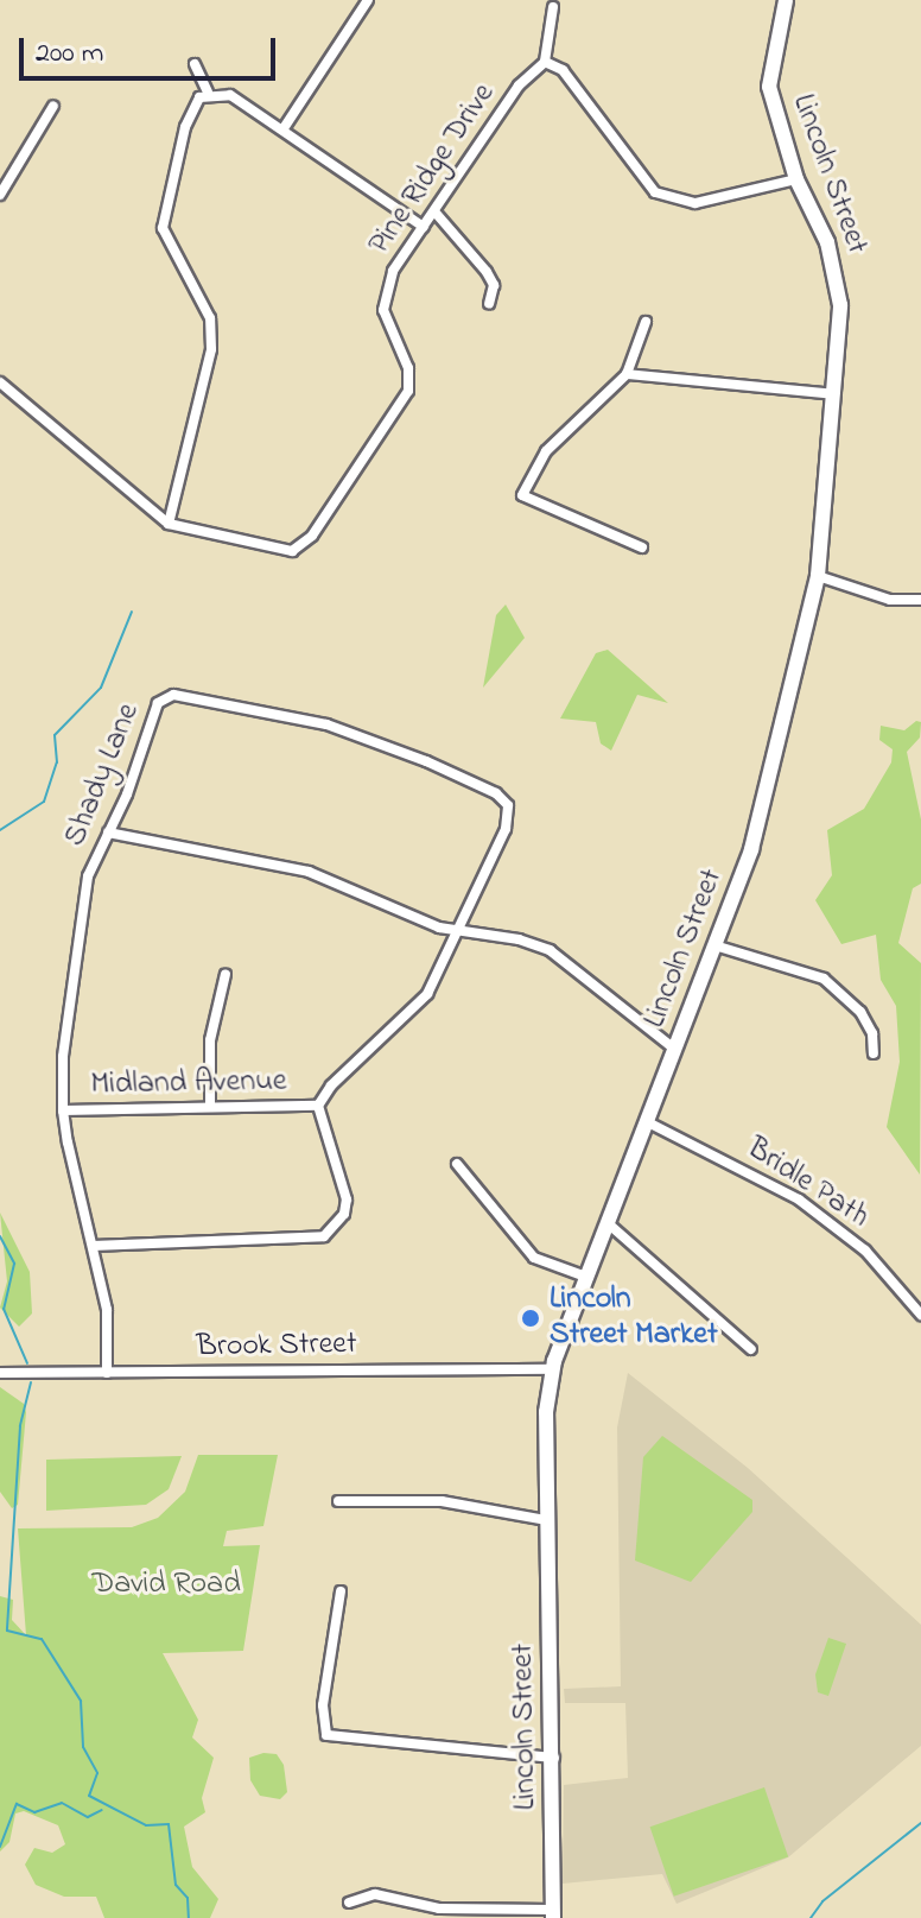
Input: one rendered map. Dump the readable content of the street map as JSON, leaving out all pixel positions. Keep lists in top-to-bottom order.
{
  "streets": {
    "main road": ["Lincoln Street"],
    "street": [
      "Pine Ridge Drive",
      "Shady Lane",
      "Midland Avenue",
      "Bridle Path",
      "Brook Street"
    ]
  },
  "crossings": [
    ["Lincoln Street", "Bridle Path"],
    ["Lincoln Street", "Brook Street"],
    ["Shady Lane", "Midland Avenue"],
    ["Shady Lane", "Brook Street"]
  ],
  "parks": ["David Road"],
  "places": ["Lincoln Street Market"],
  "scale_bar": "200 m"
}
